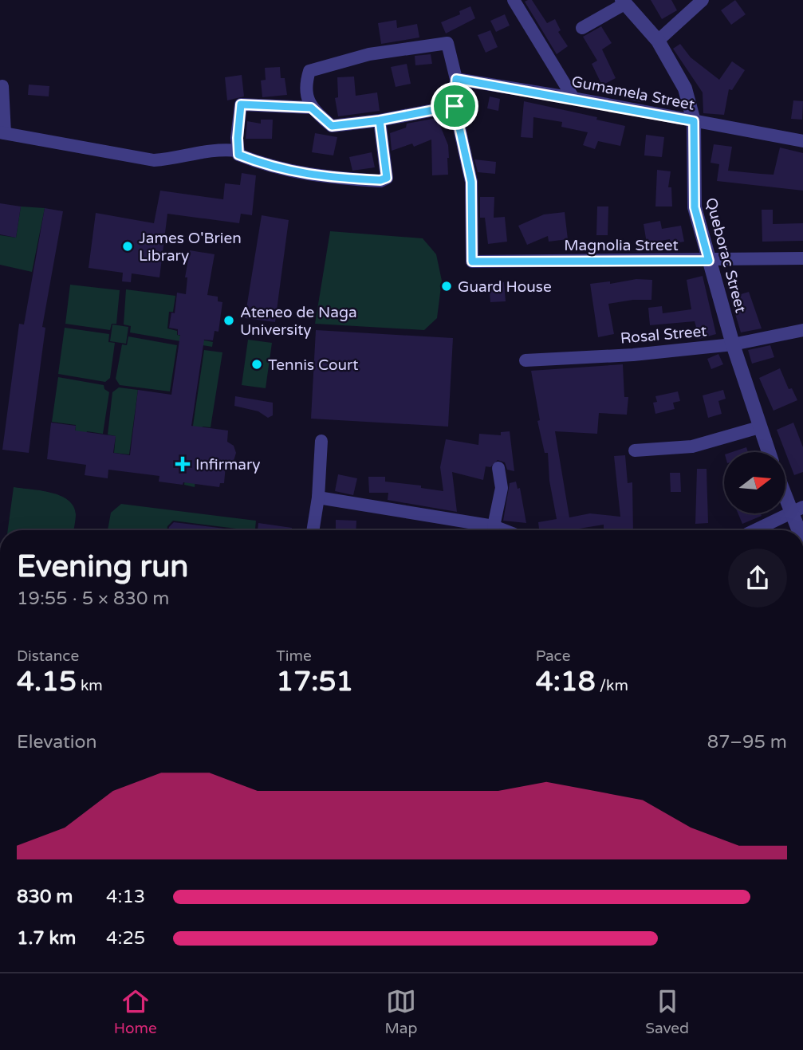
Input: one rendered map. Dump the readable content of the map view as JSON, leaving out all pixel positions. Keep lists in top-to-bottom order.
{
  "streets": {
    "street": [
      "Gumamela Street",
      "Magnolia Street",
      "Queborac Street",
      "Rosal Street"
    ]
  },
  "crossings": [
    ["Gumamela Street", "Queborac Street"],
    ["Magnolia Street", "Queborac Street"],
    ["Queborac Street", "Rosal Street"]
  ],
  "places": {
    "other": [
      "James O'Brien Library",
      "Guard House",
      "Ateneo de Naga University",
      "Tennis Court"
    ],
    "health": ["Infirmary"]
  },
  "north": "right",
  "page": {
    "heading": ["Evening run", "19:55 · 5 × 830 m"],
    "stats": [
      ["Distance", "4.15 km"],
      ["Time", "17:51"],
      ["Pace", "4:18 /km"]
    ],
    "chart": ["Elevation", "87–95 m"],
    "list": [
      {
        "name": "830 m",
        "note": "4:13"
      },
      {
        "name": "1.7 km",
        "note": "4:25"
      }
    ],
    "tabs": ["Home", "Map", "Saved"]
  }
}
